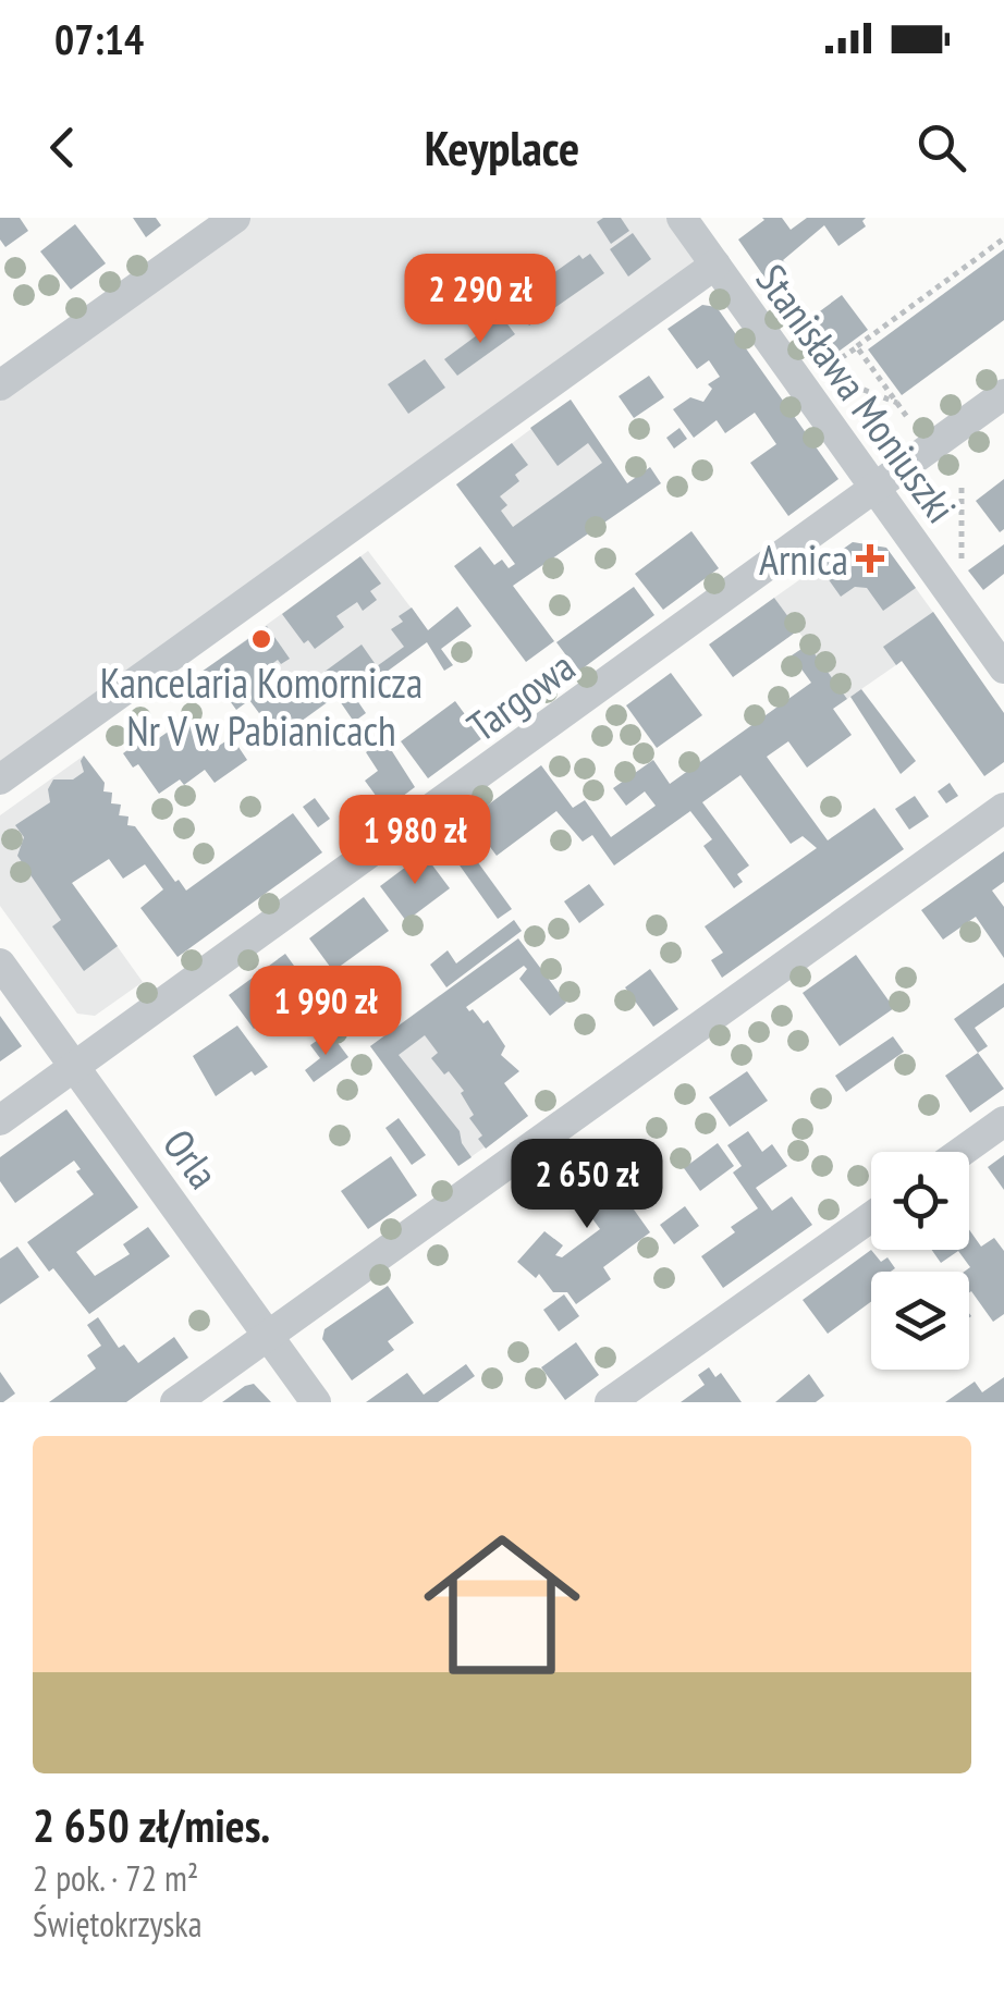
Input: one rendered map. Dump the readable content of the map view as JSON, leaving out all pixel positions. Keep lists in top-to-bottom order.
{
  "streets": {
    "street": ["Stanisława Moniuszki", "Targowa", "Orla"]
  },
  "crossings": [
    ["Stanisława Moniuszki", "Targowa"],
    ["Targowa", "Orla"]
  ],
  "places": {
    "health": ["Arnica"],
    "other": ["Kancelaria Komornicza Nr V w Pabianicach"]
  },
  "page": {
    "status": "07:14",
    "header": "Keyplace",
    "price": [
      "2 290 zł",
      "1 980 zł",
      "1 990 zł",
      "2 650 zł"
    ],
    "list": [
      {
        "name": "2 650 zł/mies.",
        "note": "2 pok. · 72 m² · Świętokrzyska"
      }
    ]
  }
}
